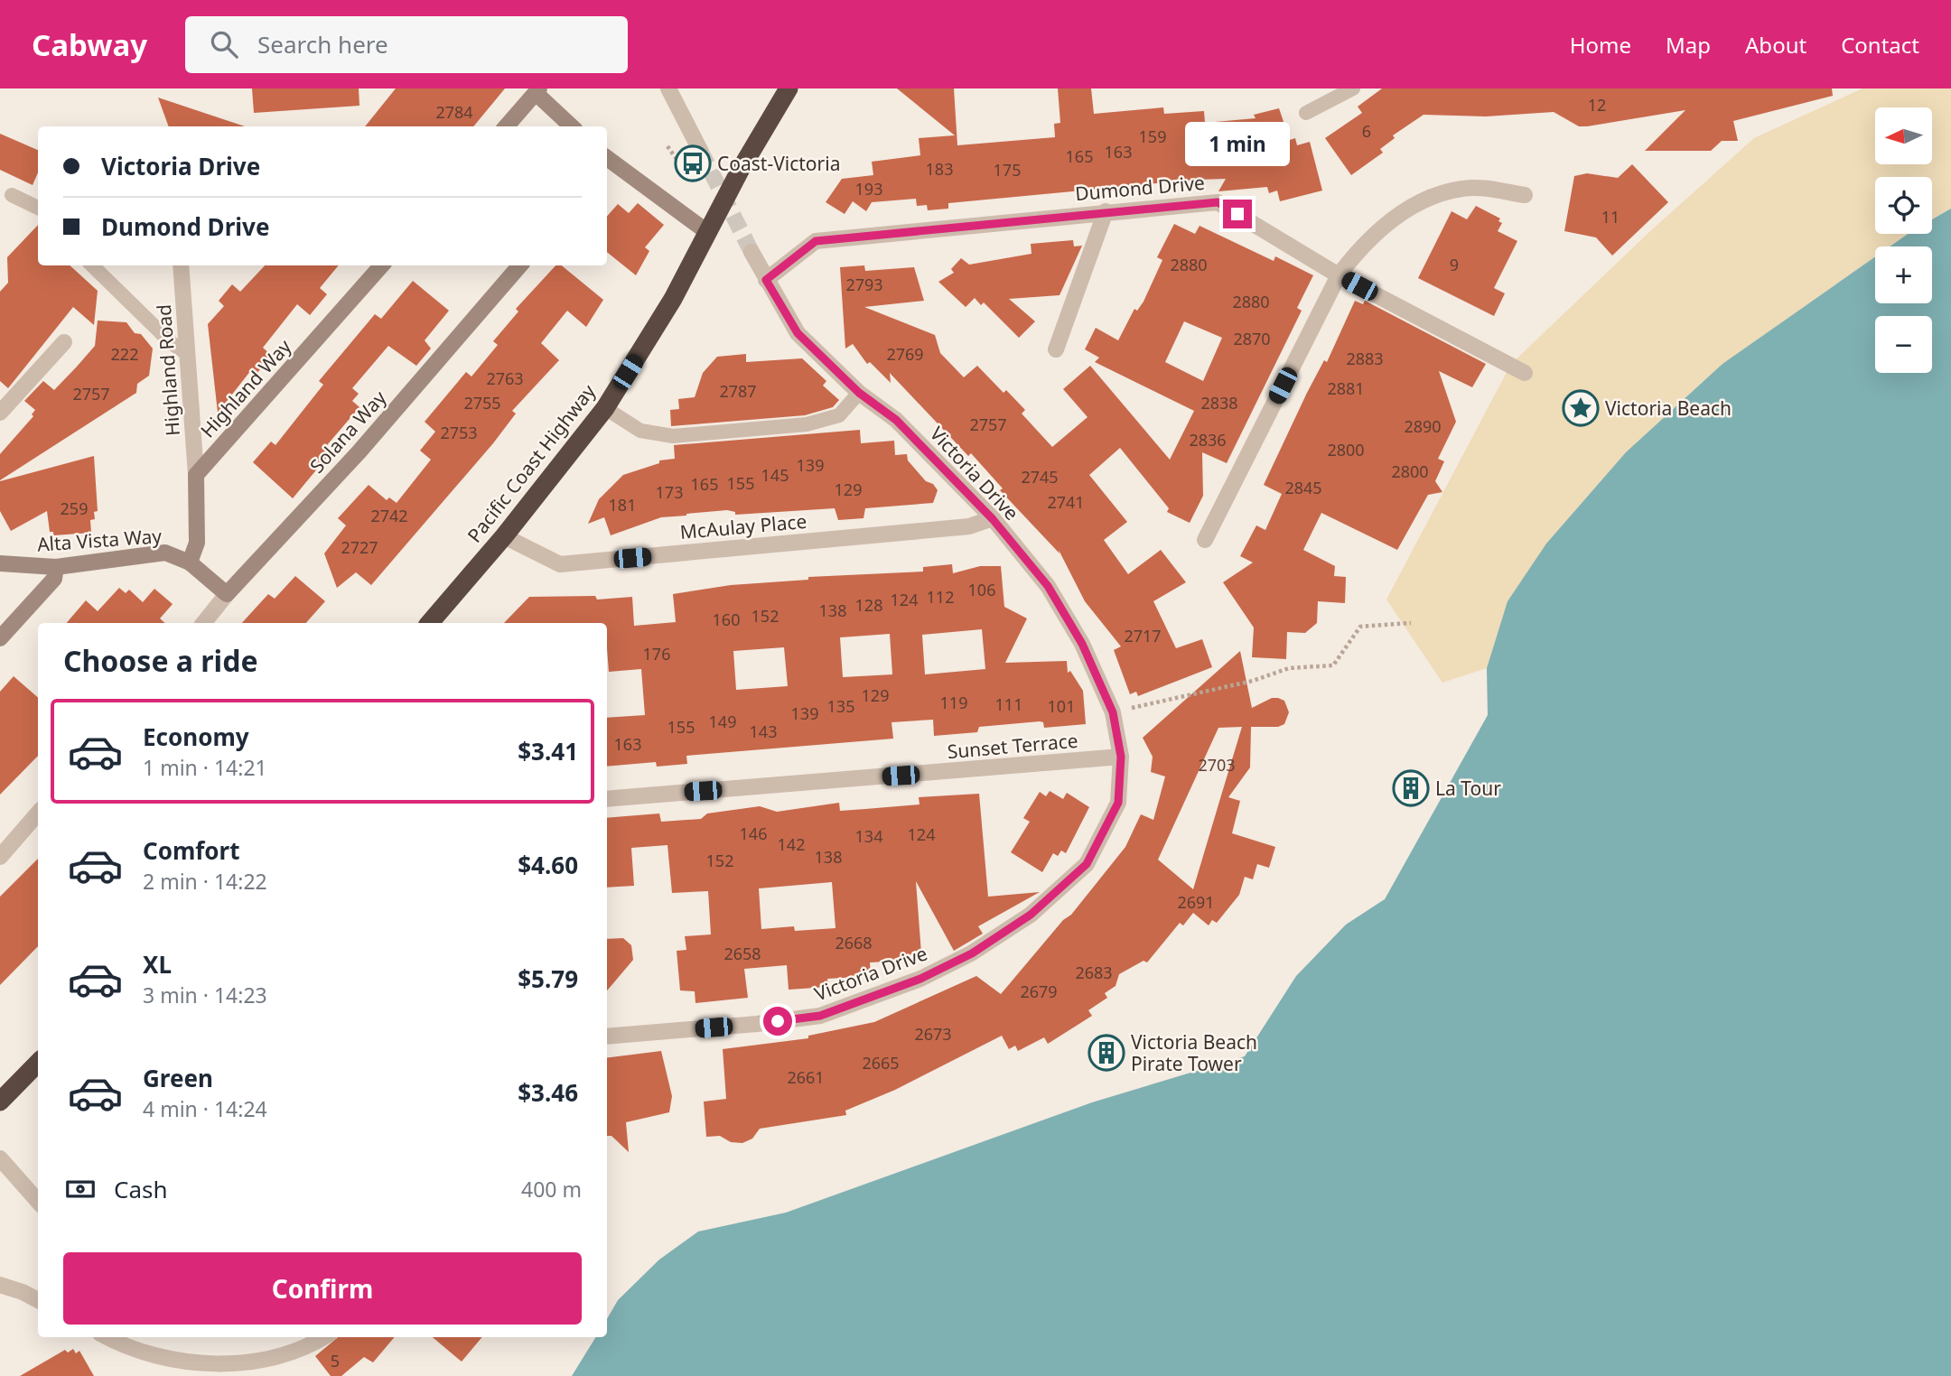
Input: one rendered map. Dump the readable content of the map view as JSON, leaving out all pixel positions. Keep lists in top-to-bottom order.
{
  "streets": {
    "highway": ["Pacific Coast Highway"],
    "street": [
      "Dumond Drive",
      "Highland Road",
      "Highland Way",
      "Solana Way",
      "Victoria Drive",
      "McAulay Place",
      "Alta Vista Way",
      "Sunset Terrace"
    ]
  },
  "crossings": [
    ["Dumond Drive", "Victoria Drive"],
    ["Highland Road", "Highland Way"],
    ["Solana Way", "Alta Vista Way"],
    ["Pacific Coast Highway", "McAulay Place"],
    ["Victoria Drive", "McAulay Place"],
    ["Victoria Drive", "Sunset Terrace"]
  ],
  "places": {
    "bus stop": ["Coast-Victoria"],
    "place": ["Victoria Beach"],
    "building": ["La Tour", "Victoria Beach Pirate Tower"]
  },
  "house_numbers": [
    "12",
    "2784",
    "6",
    "159",
    "163",
    "165",
    "183",
    "175",
    "193",
    "11",
    "2880",
    "9",
    "2793",
    "2880",
    "2870",
    "222",
    "2769",
    "2883",
    "2763",
    "2881",
    "2787",
    "2757",
    "2755",
    "2838",
    "2757",
    "2890",
    "2753",
    "2836",
    "2800",
    "139",
    "2800",
    "145",
    "2745",
    "155",
    "165",
    "2845",
    "129",
    "173",
    "2741",
    "181",
    "259",
    "2742",
    "2727",
    "106",
    "112",
    "124",
    "128",
    "138",
    "152",
    "160",
    "2717",
    "176",
    "129",
    "119",
    "111",
    "135",
    "101",
    "139",
    "149",
    "155",
    "143",
    "163",
    "2703",
    "146",
    "124",
    "134",
    "142",
    "138",
    "152",
    "2691",
    "2668",
    "2658",
    "2683",
    "2679",
    "2673",
    "2665",
    "2661",
    "5"
  ],
  "north": "left",
  "page": {
    "header": "Cabway",
    "search": "Search here",
    "nav": [
      "Home",
      "Map",
      "About",
      "Contact"
    ],
    "map_buttons": ["+", "−"],
    "bubble": "1 min",
    "banner": ["Victoria Drive", "Dumond Drive"],
    "heading": "Choose a ride",
    "list": [
      {
        "name": "Economy",
        "note": "1 min · 14:21",
        "value": "$3.41"
      },
      {
        "name": "Comfort",
        "note": "2 min · 14:22",
        "value": "$4.60"
      },
      {
        "name": "XL",
        "note": "3 min · 14:23",
        "value": "$5.79"
      },
      {
        "name": "Green",
        "note": "4 min · 14:24",
        "value": "$3.46"
      }
    ],
    "pay": ["Cash", "400 m"],
    "buttons": "Confirm"
  }
}
